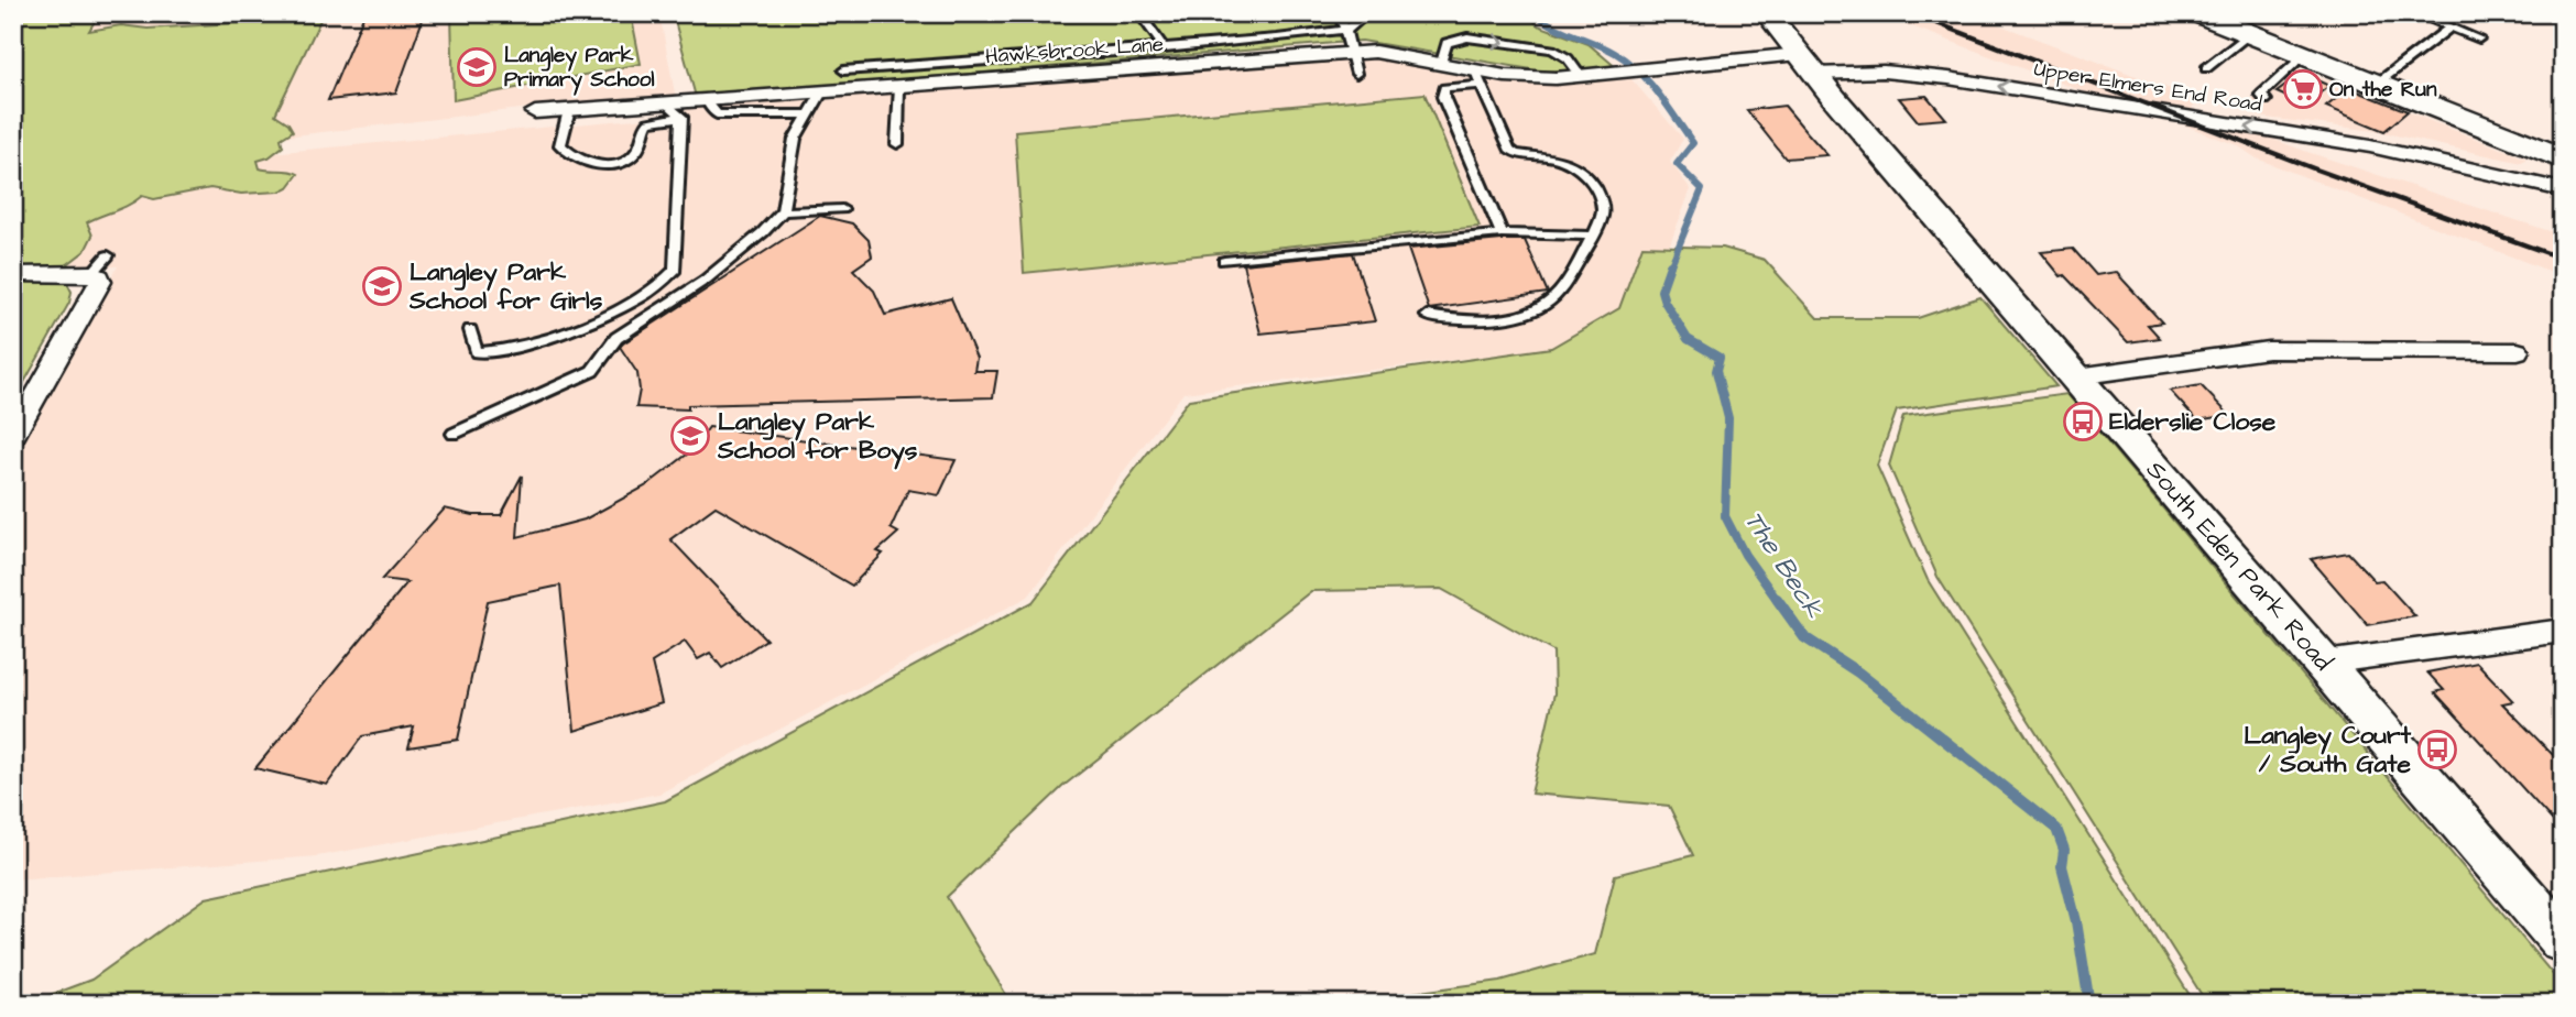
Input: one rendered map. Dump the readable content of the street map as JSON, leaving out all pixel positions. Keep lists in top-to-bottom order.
{
  "streets": {
    "main road": ["South Eden Park Road"],
    "street": ["Hawksbrook Lane", "Upper Elmers End Road"]
  },
  "crossings": [
    ["Hawksbrook Lane", "Upper Elmers End Road"],
    ["Hawksbrook Lane", "South Eden Park Road"],
    ["Upper Elmers End Road", "South Eden Park Road"]
  ],
  "one_way": ["Upper Elmers End Road"],
  "water": ["The Beck"],
  "places": {
    "school or university": ["Langley Park Primary School", "Langley Park School for Girls", "Langley Park School for Boys"],
    "supermarket": ["On the Run"],
    "bus stop": ["Elderslie Close", "Langley Court / South Gate"]
  }
}
